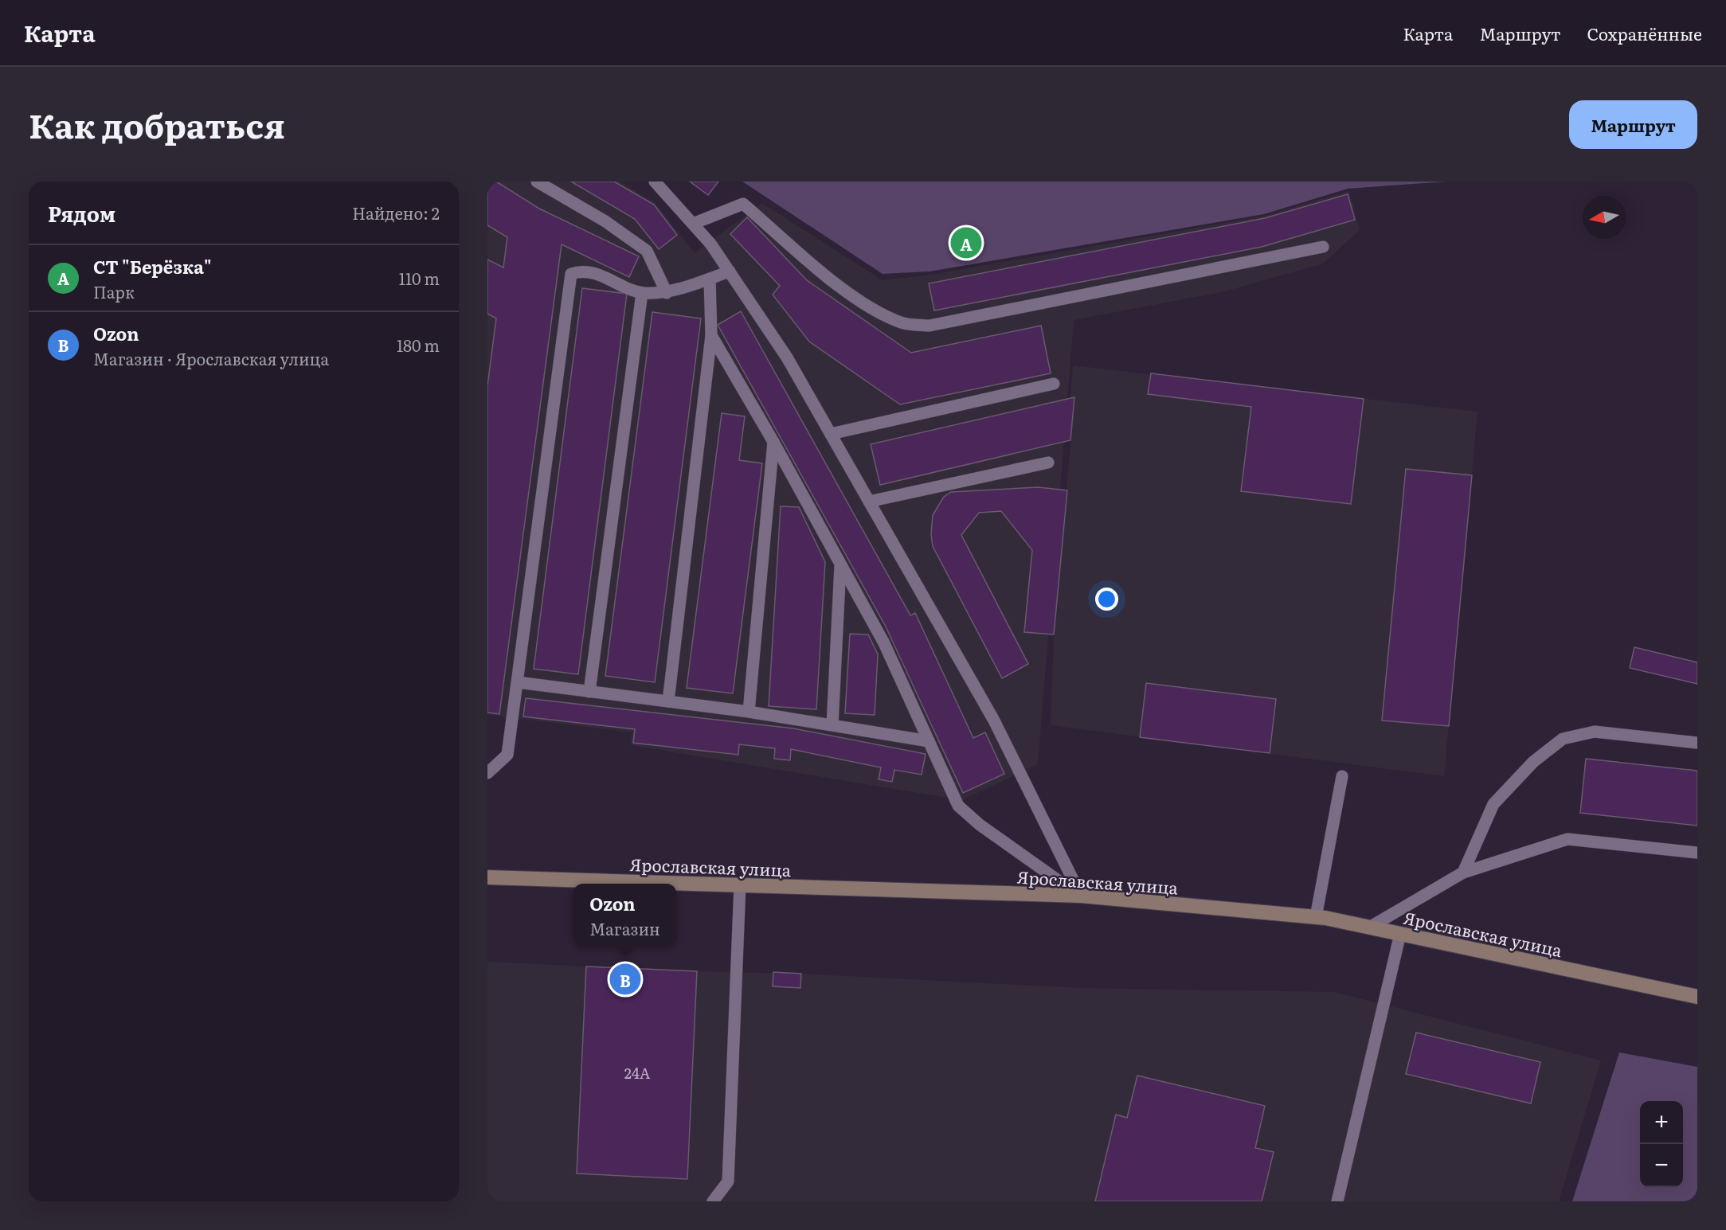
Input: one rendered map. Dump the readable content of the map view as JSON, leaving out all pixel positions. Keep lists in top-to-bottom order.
{
  "streets": {
    "main road": ["Ярославская улица"]
  },
  "house_numbers": ["24А"],
  "north": "left",
  "page": {
    "header": "Карта",
    "nav": ["Карта", "Маршрут", "Сохранённые"],
    "title": "Как добраться",
    "buttons": "Маршрут",
    "heading": ["Рядом", "Найдено: 2"],
    "pins": ["A", "B"],
    "list": [
      {
        "mark": "A",
        "name": "СТ \"Берёзка\"",
        "note": "Парк",
        "value": "110 m"
      },
      {
        "mark": "B",
        "name": "Ozon",
        "note": "Магазин · Ярославская улица",
        "value": "180 m"
      }
    ],
    "popup": ["Ozon", "Магазин"],
    "map_buttons": ["+", "−"]
  }
}
